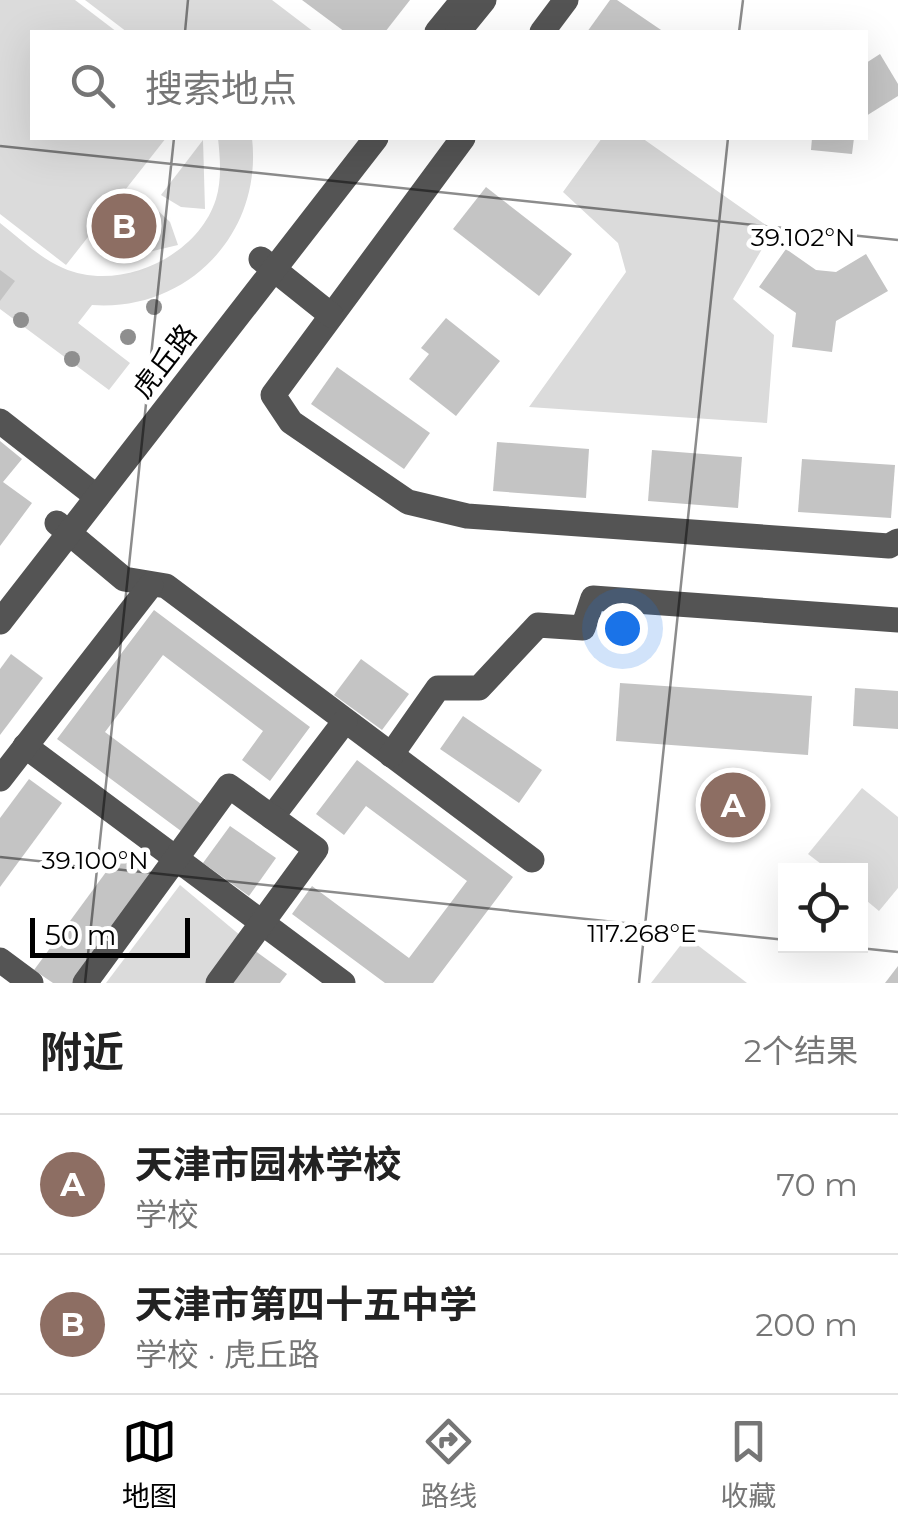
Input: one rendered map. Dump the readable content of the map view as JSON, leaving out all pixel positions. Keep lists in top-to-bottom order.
{
  "streets": {
    "street": ["虎丘路"]
  },
  "scale_bar": "50 m",
  "page": {
    "search": "搜索地点",
    "pins": ["B", "A"],
    "scale": "50 m",
    "heading": ["附近", "2个结果"],
    "list": [
      {
        "mark": "A",
        "name": "天津市园林学校",
        "note": "学校",
        "value": "70 m"
      },
      {
        "mark": "B",
        "name": "天津市第四十五中学",
        "note": "学校 · 虎丘路",
        "value": "200 m"
      }
    ],
    "nav": ["地图", "路线", "收藏"]
  },
  "coordinates": ["39.102°N", "39.100°N", "117.268°E"]
}
